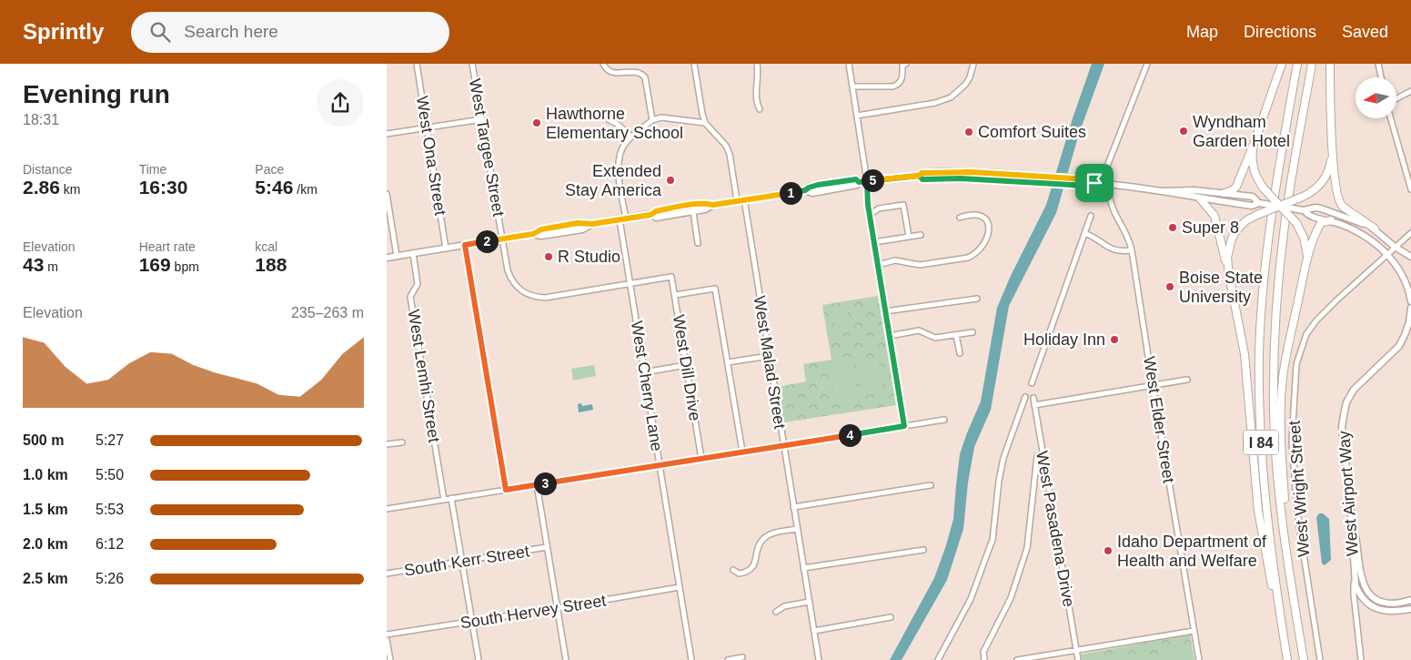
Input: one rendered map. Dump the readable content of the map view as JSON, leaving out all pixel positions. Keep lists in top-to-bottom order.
{
  "streets": {
    "highway": ["I 84"],
    "main road": ["West Airport Way"],
    "street": [
      "West Targee Street",
      "West Ona Street",
      "West Malad Street",
      "West Dill Drive",
      "West Lemhi Street",
      "West Cherry Lane",
      "West Elder Street",
      "West Wright Street",
      "West Pasadena Drive",
      "South Kerr Street",
      "South Hervey Street"
    ]
  },
  "crossings": [
    ["West Targee Street", "West Dill Drive"],
    ["West Targee Street", "West Cherry Lane"],
    ["West Dill Drive", "West Cherry Lane"],
    ["West Cherry Lane", "South Hervey Street"]
  ],
  "places": [
    "Hawthorne Elementary School",
    "Wyndham Garden Hotel",
    "Comfort Suites",
    "Extended Stay America",
    "Super 8",
    "R Studio",
    "Boise State University",
    "Holiday Inn",
    "Idaho Department of Health and Welfare"
  ],
  "north": "left",
  "page": {
    "header": "Sprintly",
    "search": "Search here",
    "nav": ["Map", "Directions", "Saved"],
    "heading": ["Evening run", "18:31"],
    "stats": [
      ["Distance", "2.86 km"],
      ["Time", "16:30"],
      ["Pace", "5:46 /km"],
      ["Elevation", "43 m"],
      ["Heart rate", "169 bpm"],
      ["kcal", "188"]
    ],
    "pins": [
      "5",
      "1",
      "2",
      "4",
      "3"
    ],
    "chart": ["Elevation", "235–263 m"],
    "list": [
      {
        "name": "500 m",
        "note": "5:27"
      },
      {
        "name": "1.0 km",
        "note": "5:50"
      },
      {
        "name": "1.5 km",
        "note": "5:53"
      },
      {
        "name": "2.0 km",
        "note": "6:12"
      },
      {
        "name": "2.5 km",
        "note": "5:26"
      }
    ]
  }
}
